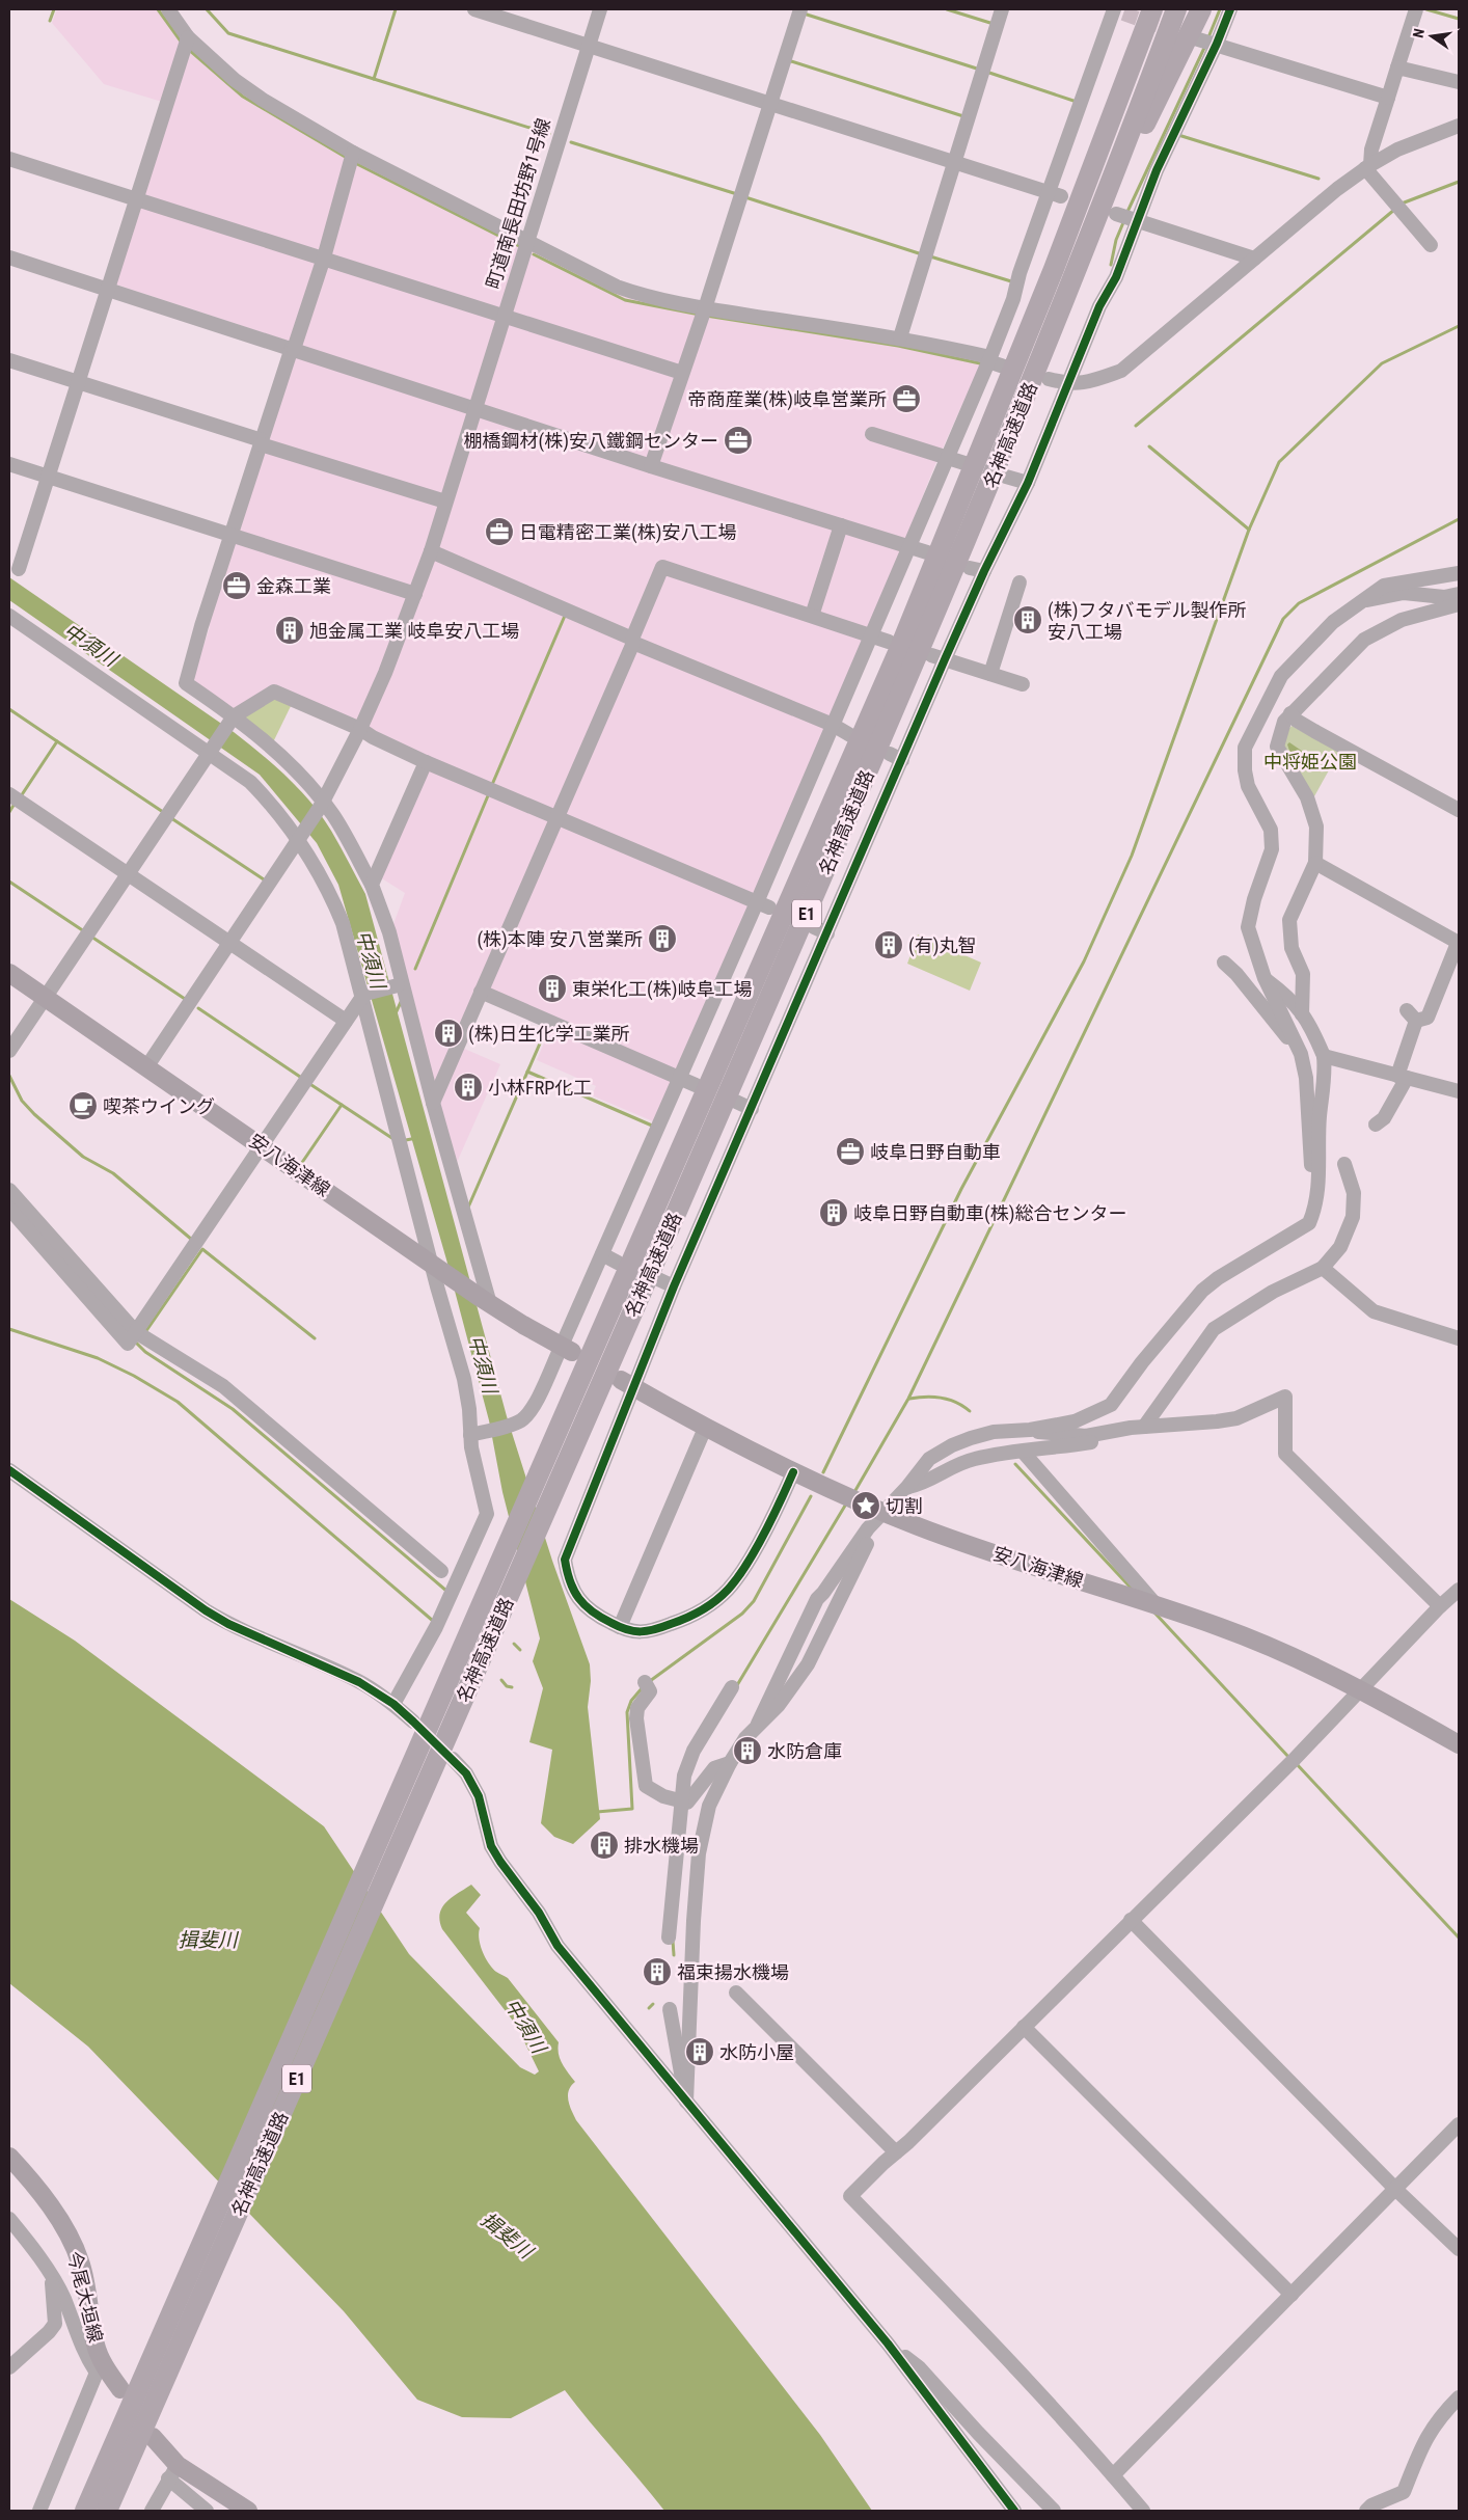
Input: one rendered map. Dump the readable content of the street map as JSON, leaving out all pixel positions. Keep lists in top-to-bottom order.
{
  "streets": {
    "highway": ["名神高速道路", "E1"],
    "main road": ["安八海津線", "今尾大垣線"],
    "street": ["町道南長田坊野1号線"]
  },
  "crossings": [
    ["町道南長田坊野1号線", "安八海津線"]
  ],
  "water": ["中須川", "揖斐川"],
  "parks": ["中将姫公園"],
  "places": {
    "office": [
      "帝商産業(株)岐阜営業所",
      "棚橋鋼材(株)安八鐵鋼センター",
      "日電精密工業(株)安八工場",
      "金森工業",
      "岐阜日野自動車"
    ],
    "building": [
      "(株)フタバモデル製作所 安八工場",
      "旭金属工業 岐阜安八工場",
      "(株)本陣 安八営業所",
      "(有)丸智",
      "東栄化工(株)岐阜工場",
      "(株)日生化学工業所",
      "小林FRP化工",
      "岐阜日野自動車(株)総合センター",
      "水防倉庫",
      "排水機場",
      "福束揚水機場",
      "水防小屋"
    ],
    "cafe": ["喫茶ウイング"],
    "place": ["切割"]
  },
  "north": "left"
}
